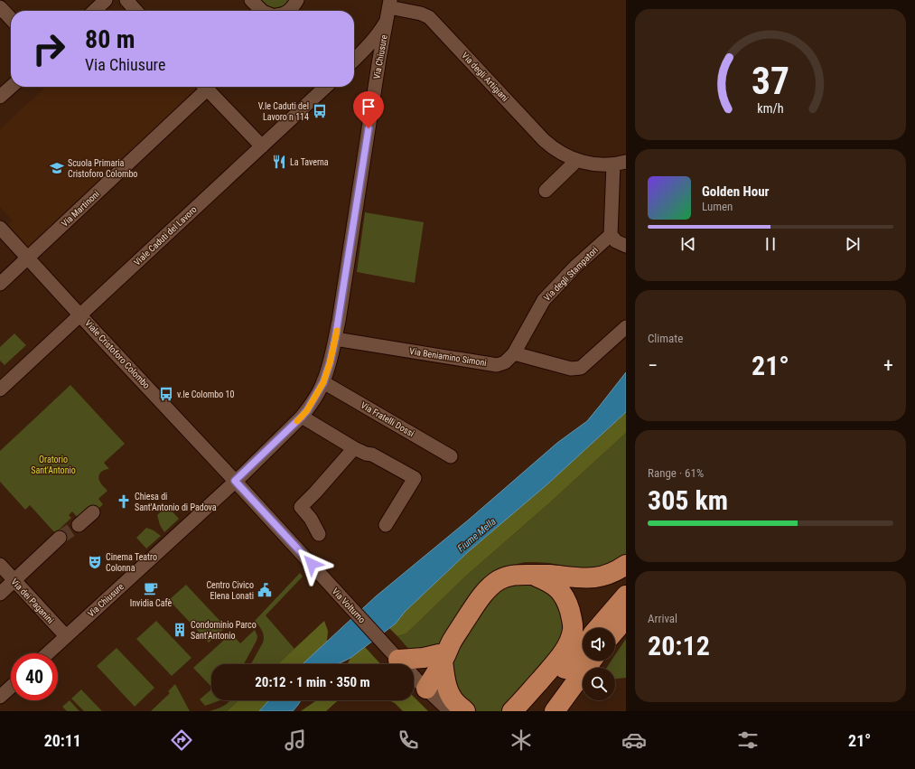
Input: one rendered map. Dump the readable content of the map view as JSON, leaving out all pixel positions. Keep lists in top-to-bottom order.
{
  "streets": {
    "street": [
      "Via Chiusure",
      "Via degli Artigiani",
      "Via Martinoni",
      "Viale Caduti del Lavoro",
      "Via degli Stampatori",
      "Viale Cristoforo Colombo",
      "Via Beniamino Simoni",
      "Via Fratelli Dossi",
      "Via dei Paganini",
      "Via Volturno"
    ]
  },
  "crossings": [
    ["Via Chiusure", "Via degli Artigiani"],
    ["Via Chiusure", "Viale Cristoforo Colombo"],
    ["Via Chiusure", "Via Beniamino Simoni"],
    ["Via Chiusure", "Via Fratelli Dossi"],
    ["Via Chiusure", "Via dei Paganini"],
    ["Via Chiusure", "Via Volturno"],
    ["Via Martinoni", "Viale Cristoforo Colombo"],
    ["Viale Caduti del Lavoro", "Viale Cristoforo Colombo"],
    ["Via degli Stampatori", "Via Beniamino Simoni"],
    ["Viale Cristoforo Colombo", "Via Volturno"]
  ],
  "water": ["Fiume Mella"],
  "parks": ["Oratorio Sant'Antonio"],
  "places": {
    "bus stop": ["V.le Caduti del Lavoro n 114", "v.le Colombo 10"],
    "restaurant": ["La Taverna"],
    "school or university": ["Scuola Primaria Cristoforo Colombo"],
    "church": ["Chiesa di Sant'Antonio di Padova"],
    "theatre": ["Cinema Teatro Colonna"],
    "cafe": ["Invidia Cafè"],
    "public building": ["Centro Civico Elena Lonati"],
    "building": ["Condominio Parco Sant'Antonio"]
  },
  "page": {
    "turn": ["80 m", "Via Chiusure"],
    "song": ["Golden Hour", "Lumen"],
    "tile": [
      "Climate",
      ["Range · 61%", "305 km"],
      ["Arrival", "20:12"]
    ],
    "heat": ["−", "21°", "+"],
    "limit": "40",
    "trip": "20:12 · 1 min · 350 m",
    "tabs": ["20:11", "21°"],
    "gauge": ["37", "km/h"]
  }
}
